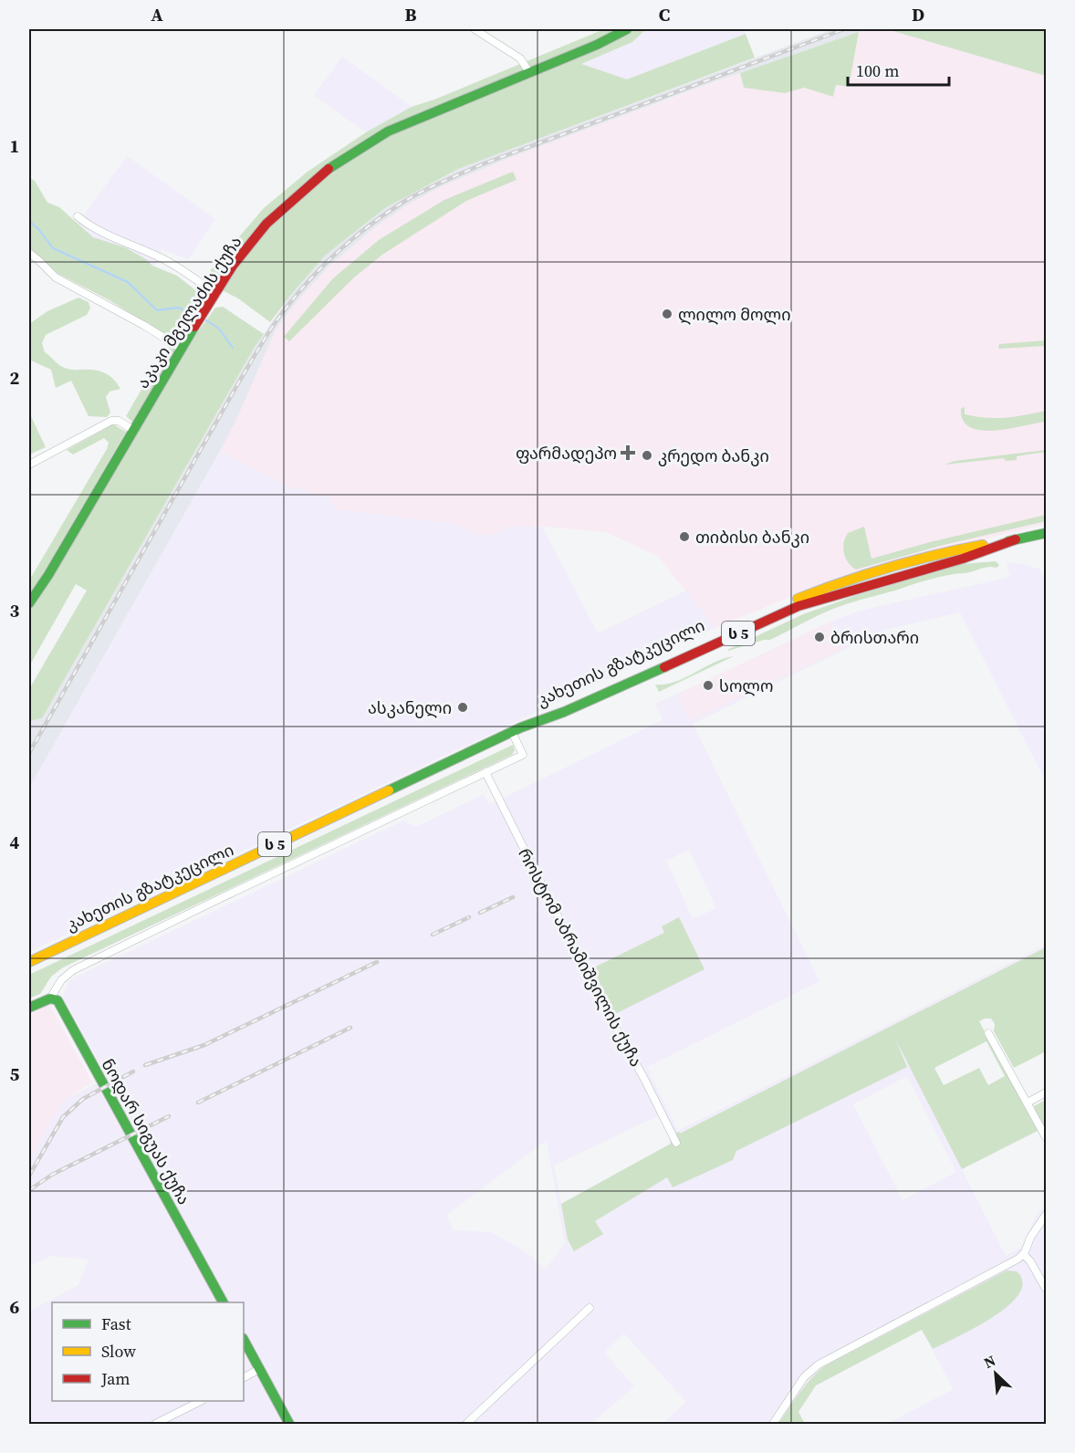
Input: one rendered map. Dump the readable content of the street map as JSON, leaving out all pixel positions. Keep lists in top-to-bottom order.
{
  "streets": {
    "main road": [
      "აკაკი მგელაძის ქუჩა",
      "ს 5",
      "კახეთის გზატკეცილი",
      "ნოდარ სიგუას ქუჩა"
    ],
    "street": ["როსტომ აბრამიშვილის ქუჩა"]
  },
  "places": {
    "other": [
      "ლილო მოლი",
      "კრედო ბანკი",
      "თიბისი ბანკი",
      "ბრისთარი",
      "სოლო",
      "ასკანელი"
    ],
    "health": ["ფარმადეპო"]
  },
  "legend": ["Fast", "Slow", "Jam"],
  "scale_bar": "100 m",
  "north": "top left",
  "grid": {
    "columns": [
      "A",
      "B",
      "C",
      "D"
    ],
    "rows": [
      "1",
      "2",
      "3",
      "4",
      "5",
      "6"
    ]
  }
}
